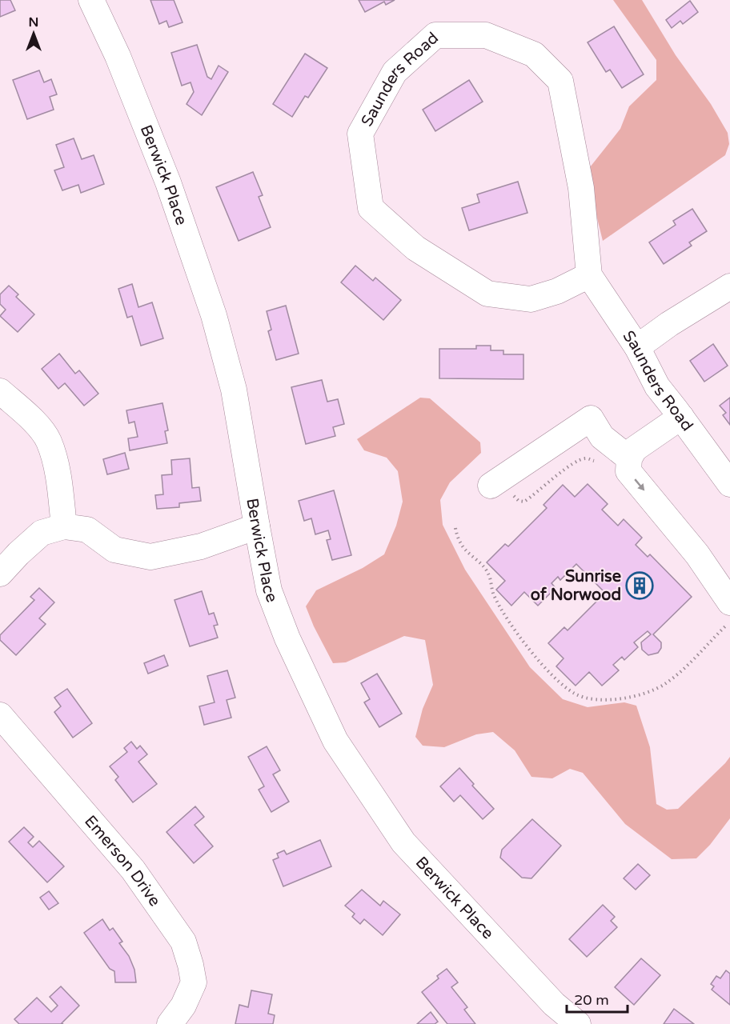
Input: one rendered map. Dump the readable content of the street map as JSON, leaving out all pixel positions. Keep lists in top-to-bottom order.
{
  "streets": {
    "street": ["Saunders Road", "Berwick Place", "Emerson Drive"]
  },
  "places": {
    "building": ["Sunrise of Norwood"]
  },
  "scale_bar": "20 m",
  "north": "top"
}
